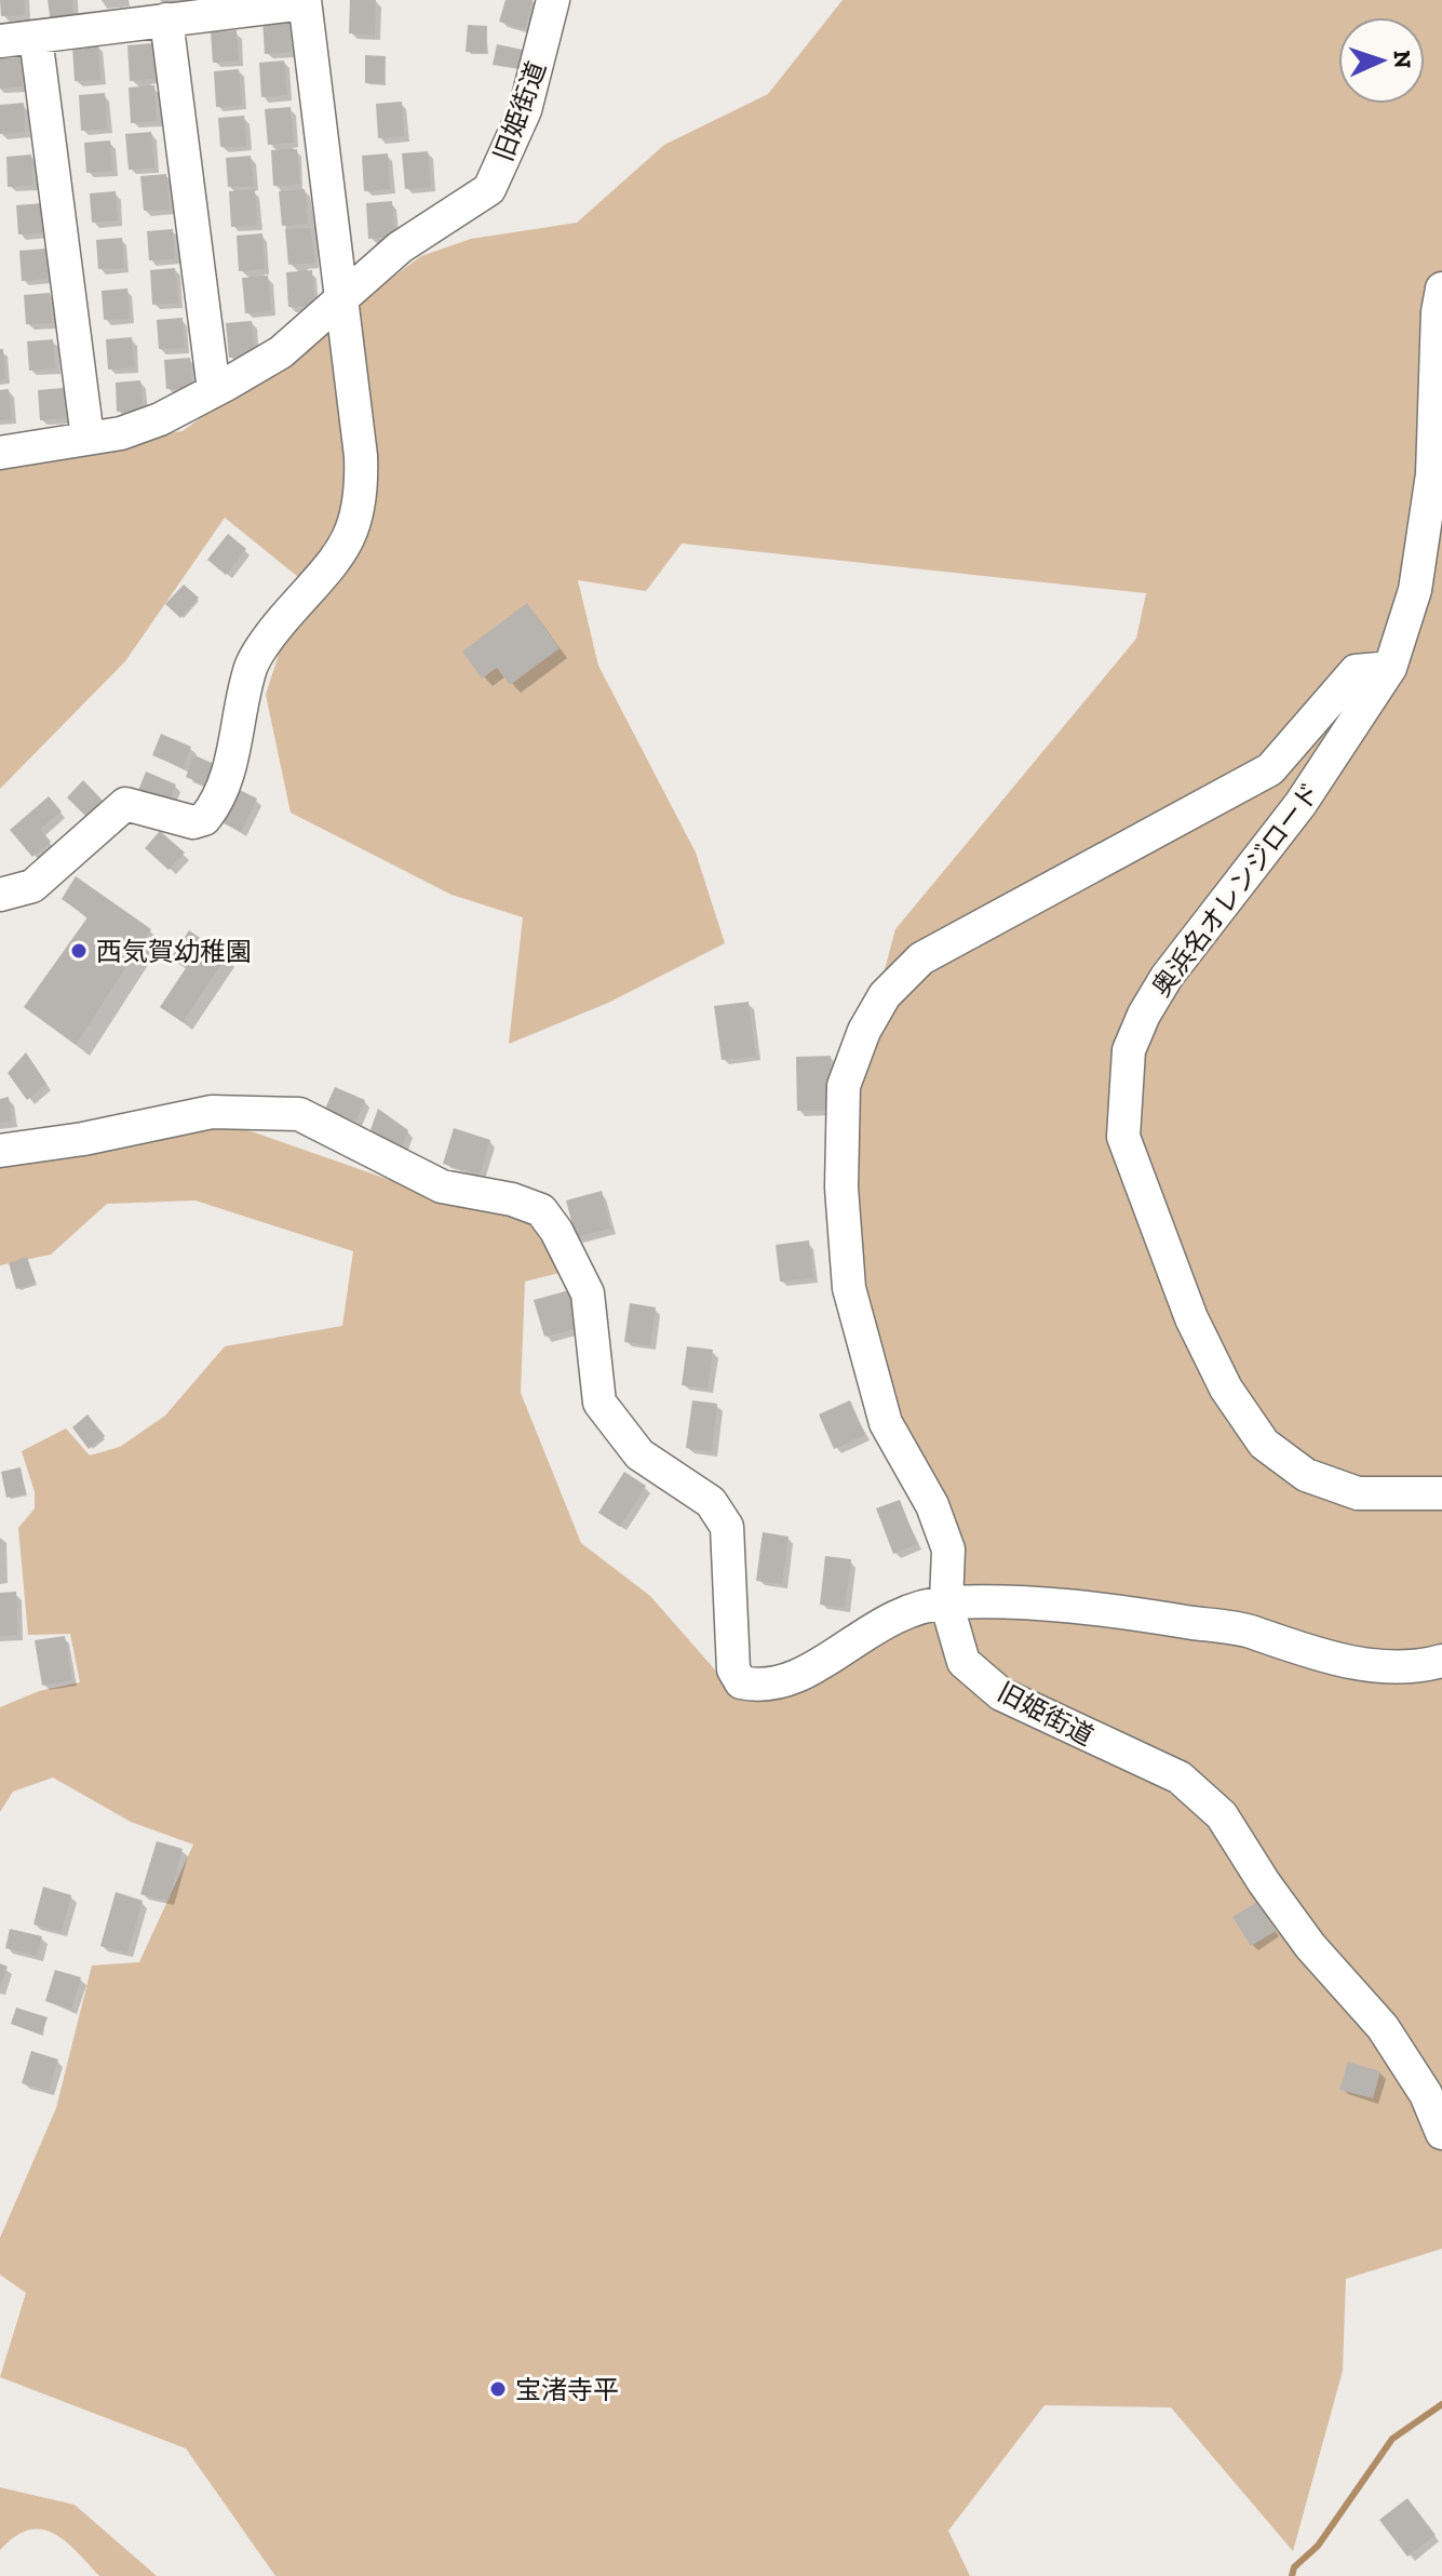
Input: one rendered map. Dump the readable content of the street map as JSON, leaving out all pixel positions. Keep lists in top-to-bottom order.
{
  "streets": {
    "street": ["旧姫街道", "奥浜名オレンジロード"]
  },
  "crossings": [
    ["旧姫街道", "奥浜名オレンジロード"]
  ],
  "places": ["西気賀幼稚園", "宝渚寺平"],
  "north": "right"
}
